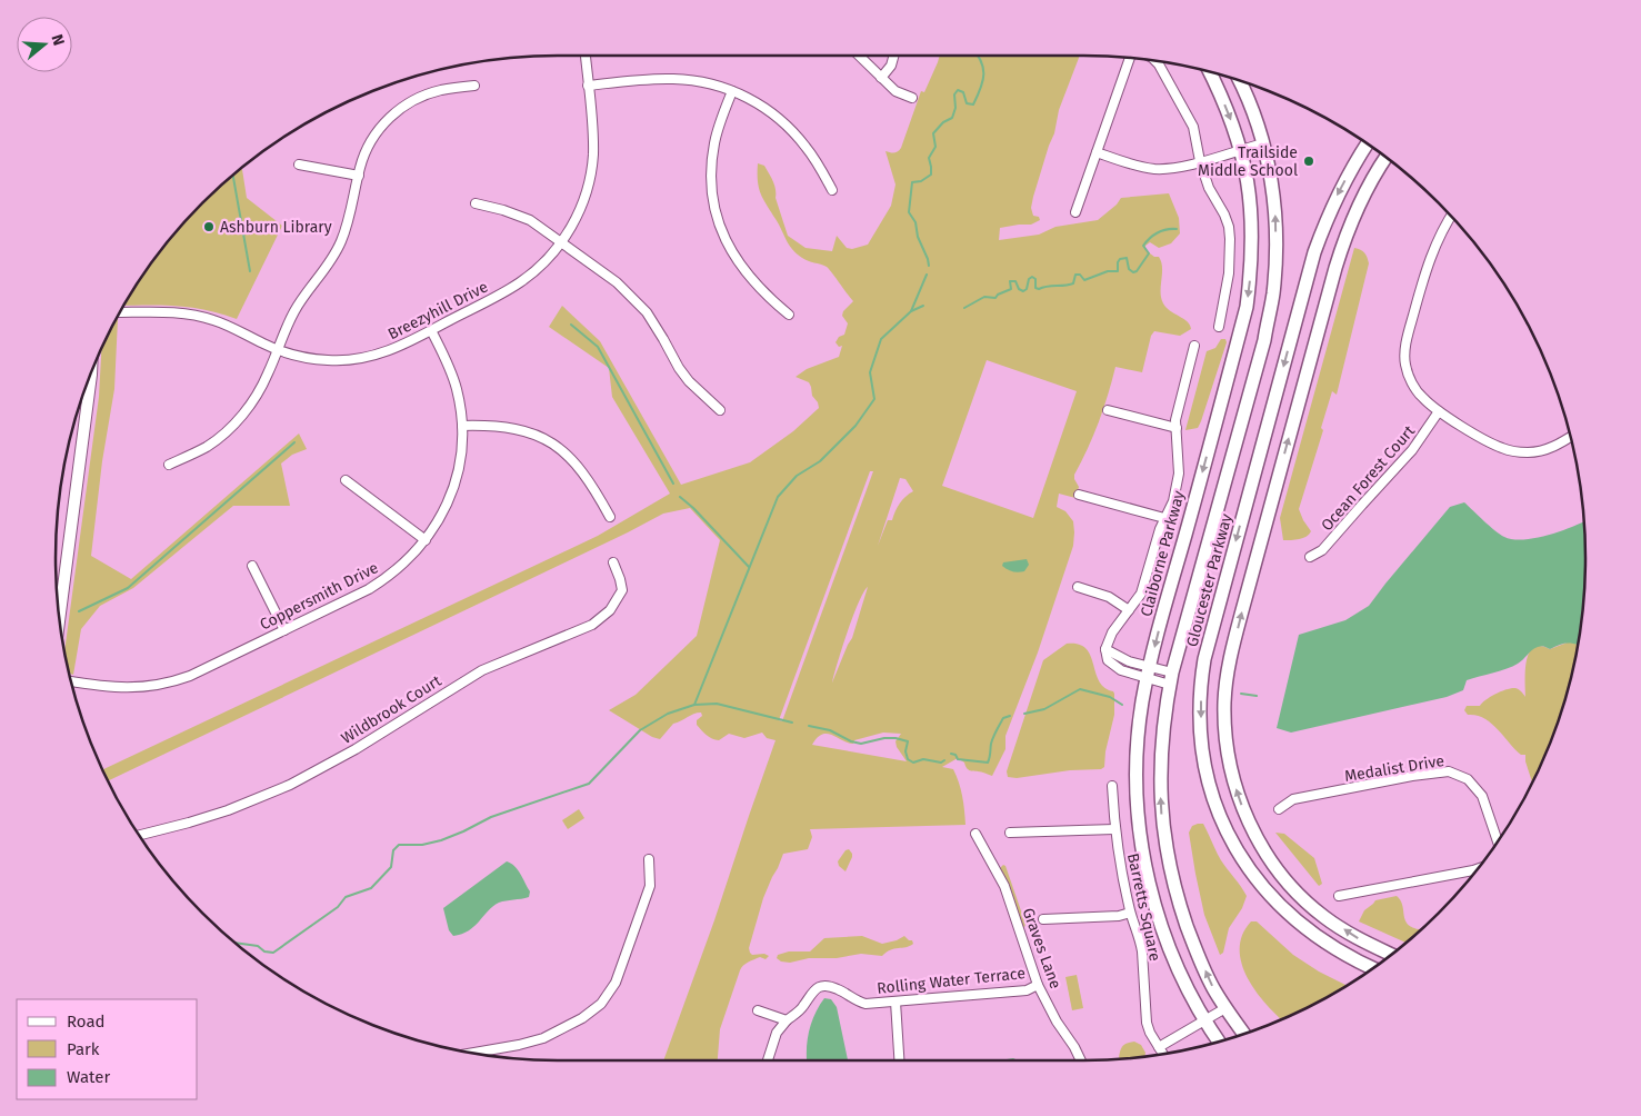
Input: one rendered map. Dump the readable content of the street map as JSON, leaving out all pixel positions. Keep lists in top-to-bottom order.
{
  "streets": {
    "main road": ["Claiborne Parkway", "Gloucester Parkway"],
    "street": [
      "Breezyhill Drive",
      "Ocean Forest Court",
      "Coppersmith Drive",
      "Wildbrook Court",
      "Medalist Drive",
      "Barretts Square",
      "Graves Lane",
      "Rolling Water Terrace"
    ]
  },
  "crossings": [
    ["Breezyhill Drive", "Coppersmith Drive"],
    ["Graves Lane", "Rolling Water Terrace"]
  ],
  "places": ["Trailside Middle School", "Ashburn Library"],
  "legend": ["Road", "Park", "Water"],
  "north": "right"
}
